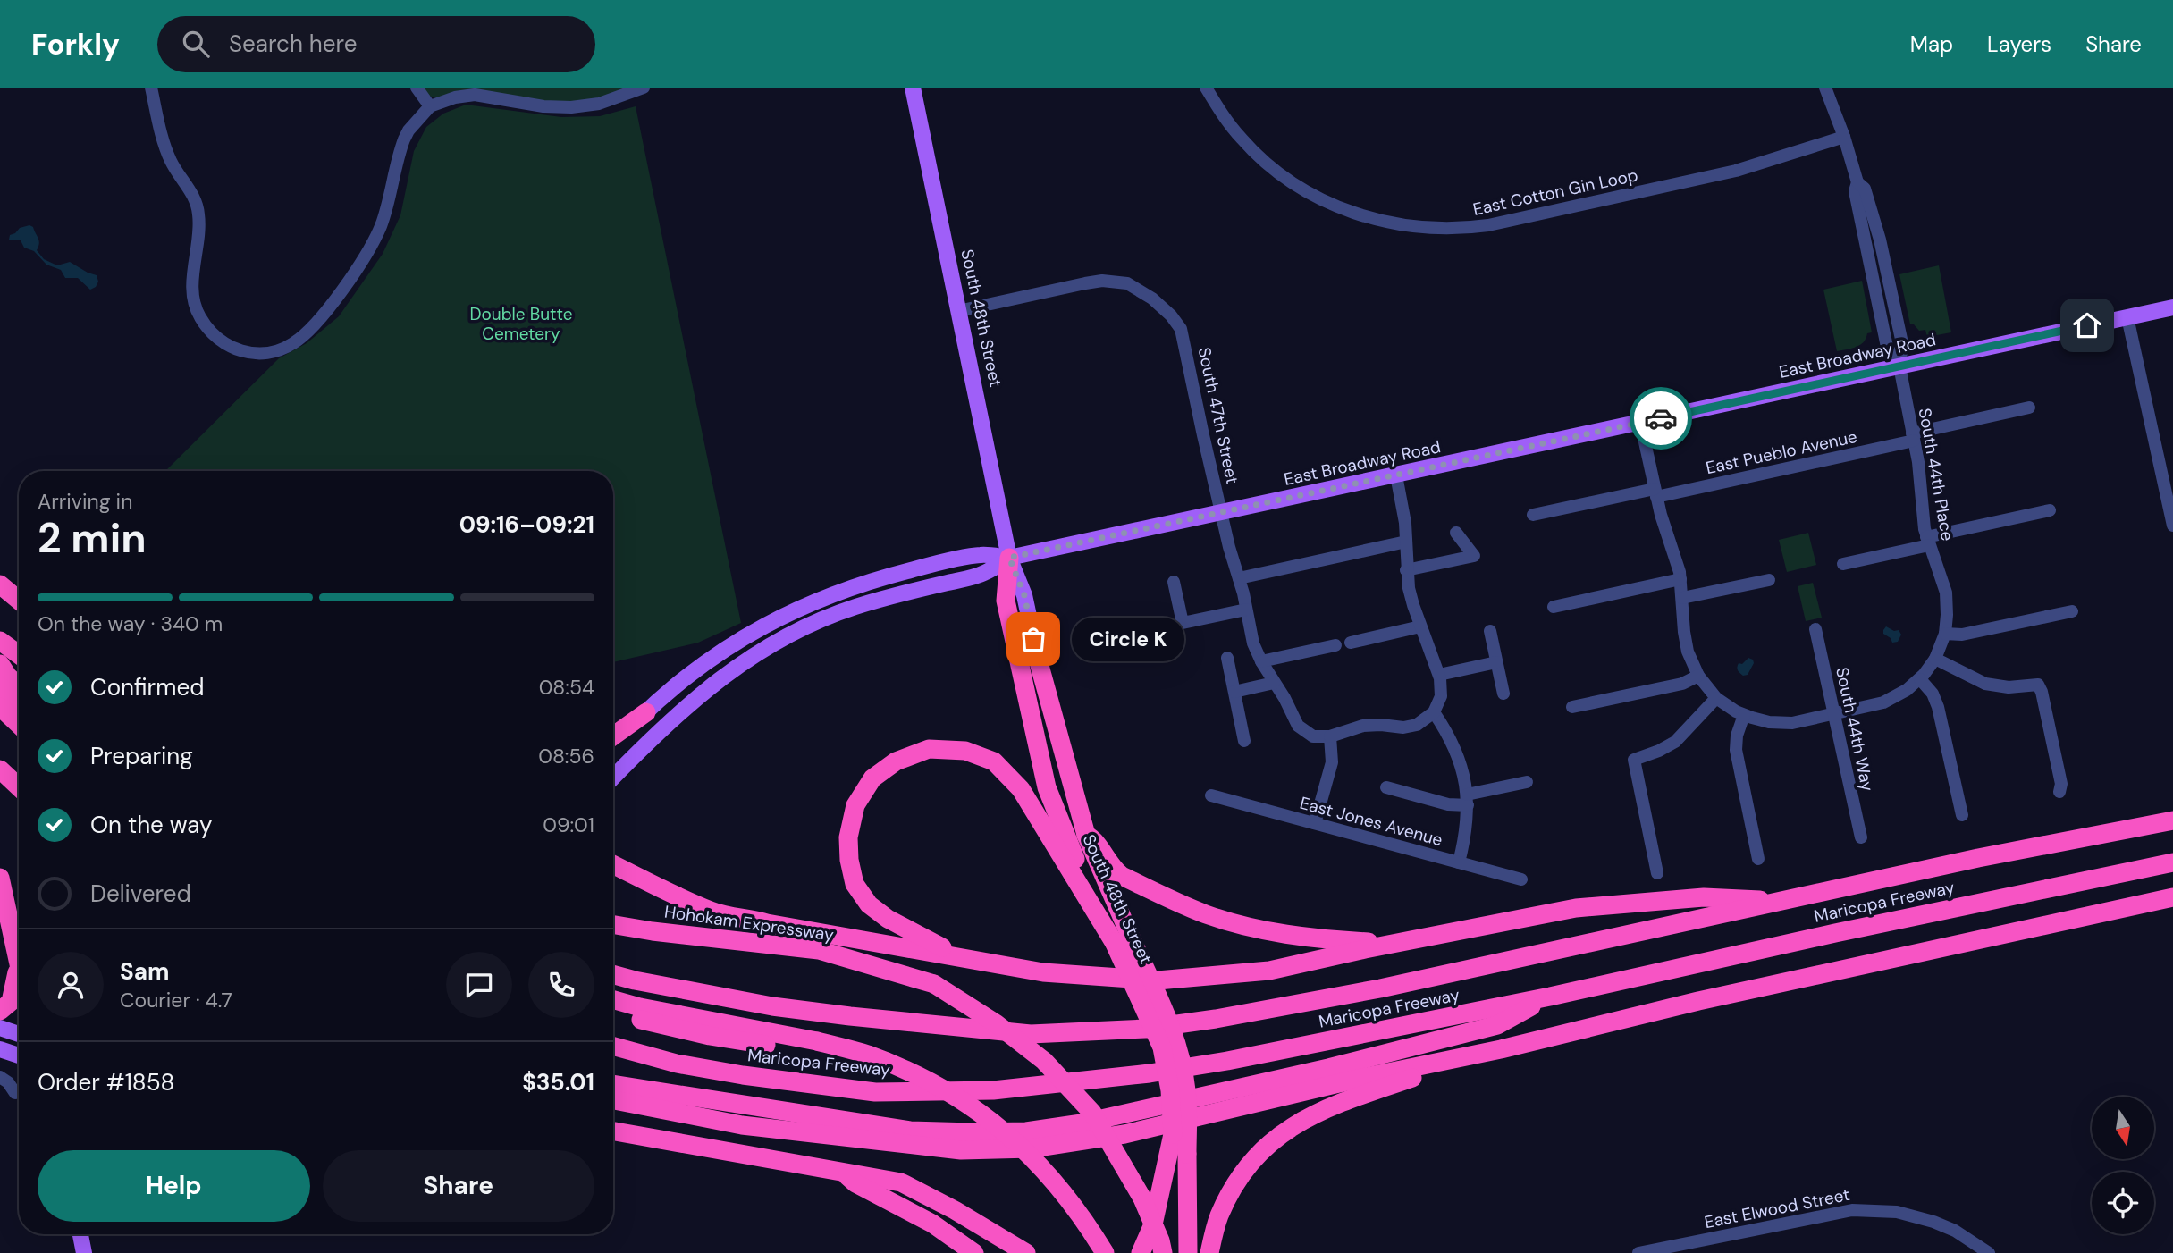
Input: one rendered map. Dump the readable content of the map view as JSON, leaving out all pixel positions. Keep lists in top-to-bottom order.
{
  "streets": {
    "highway": ["South 48th Street", "Maricopa Freeway", "Hohokam Expressway"],
    "main road": ["East Broadway Road"],
    "street": [
      "East Cotton Gin Loop",
      "South 47th Street",
      "East Pueblo Avenue",
      "South 44th Place",
      "South 44th Way",
      "East Jones Avenue",
      "East Elwood Street"
    ]
  },
  "crossings": [
    ["East Cotton Gin Loop", "South 44th Place"],
    ["South 48th Street", "East Broadway Road"],
    ["South 48th Street", "South 47th Street"],
    ["East Broadway Road", "South 47th Street"],
    ["East Broadway Road", "South 44th Place"],
    ["East Pueblo Avenue", "South 44th Place"],
    ["South 44th Place", "South 44th Way"]
  ],
  "parks": ["Double Butte Cemetery"],
  "places": ["Circle K"],
  "north": "bottom",
  "page": {
    "header": "Forkly",
    "search": "Search here",
    "nav": ["Map", "Layers", "Share"],
    "heading": ["2 min", "Arriving in", "09:16–09:21"],
    "panel": [
      "Sam",
      "Courier · 4.7",
      "Order #1858",
      "$35.01"
    ],
    "bar": "On the way · 340 m",
    "bubble": "Circle K",
    "list": [
      ["Confirmed", "08:54"],
      ["Preparing", "08:56"],
      ["On the way", "09:01"],
      "Delivered"
    ],
    "buttons": ["Help", "Share"]
  }
}
